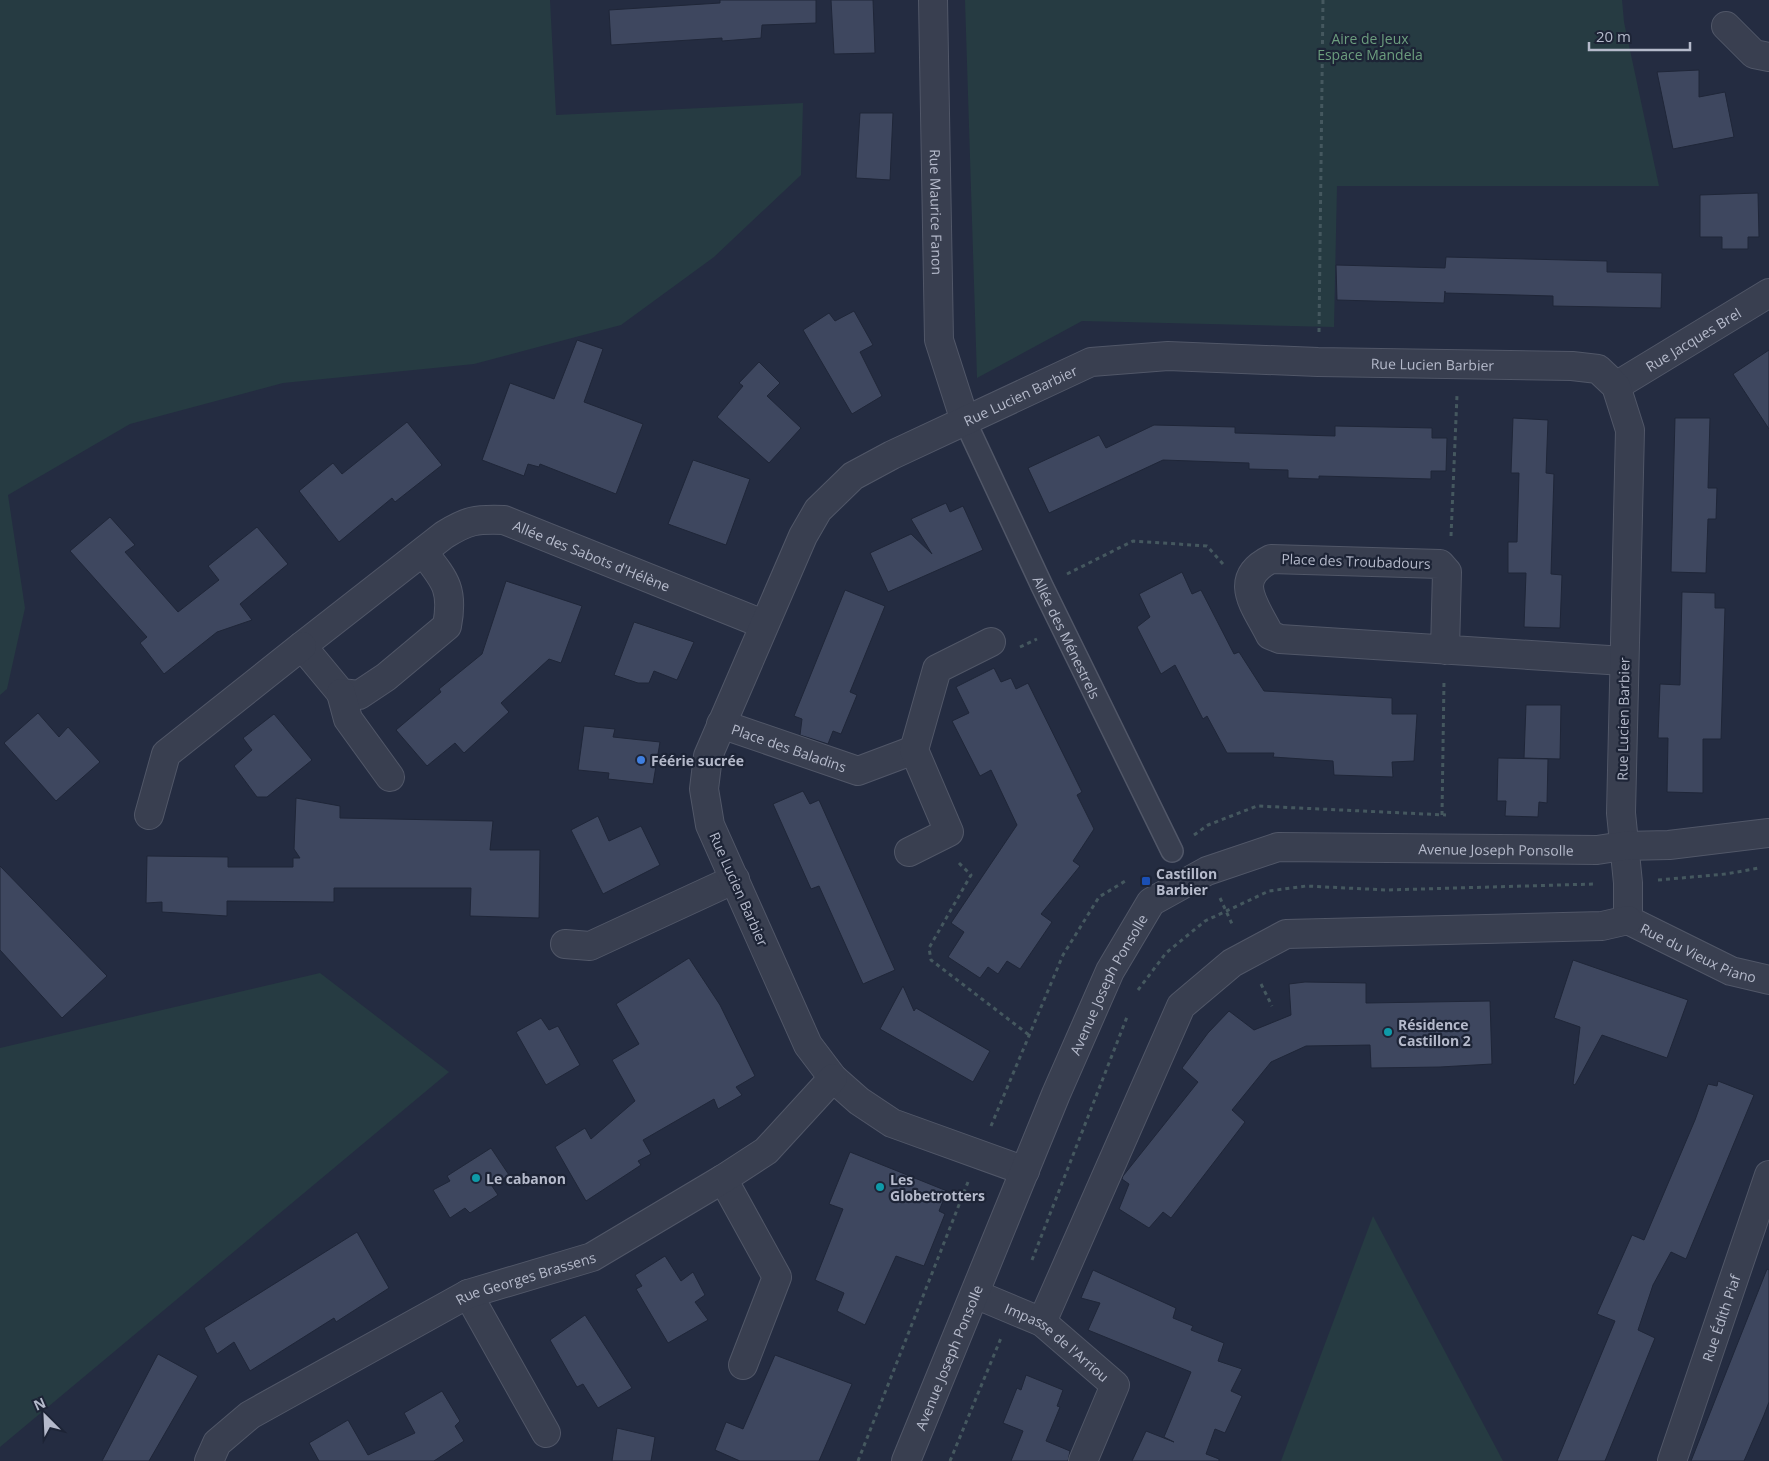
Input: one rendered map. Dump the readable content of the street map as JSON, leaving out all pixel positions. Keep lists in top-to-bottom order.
{
  "streets": {
    "street": [
      "Rue Maurice Fanon",
      "Rue Jacques Brel",
      "Rue Lucien Barbier",
      "Allée des Sabots d'Hélène",
      "Place des Troubadours",
      "Allée des Ménestrels",
      "Place des Baladins",
      "Avenue Joseph Ponsolle",
      "Rue du Vieux Piano",
      "Rue Georges Brassens",
      "Rue Édith Piaf",
      "Impasse de l'Arriou"
    ]
  },
  "crossings": [
    ["Rue Maurice Fanon", "Rue Lucien Barbier"],
    ["Rue Maurice Fanon", "Allée des Ménestrels"],
    ["Rue Jacques Brel", "Rue Lucien Barbier"],
    ["Rue Lucien Barbier", "Allée des Sabots d'Hélène"],
    ["Rue Lucien Barbier", "Allée des Ménestrels"],
    ["Rue Lucien Barbier", "Place des Baladins"],
    ["Rue Lucien Barbier", "Avenue Joseph Ponsolle"],
    ["Rue Lucien Barbier", "Rue Georges Brassens"],
    ["Avenue Joseph Ponsolle", "Impasse de l'Arriou"]
  ],
  "parks": ["Aire de Jeux Espace Mandela"],
  "places": {
    "other": [
      "Féérie sucrée",
      "Résidence Castillon 2",
      "Le cabanon",
      "Les Globetrotters"
    ],
    "transit": ["Castillon Barbier"]
  },
  "scale_bar": "20 m",
  "north": "top left"
}
